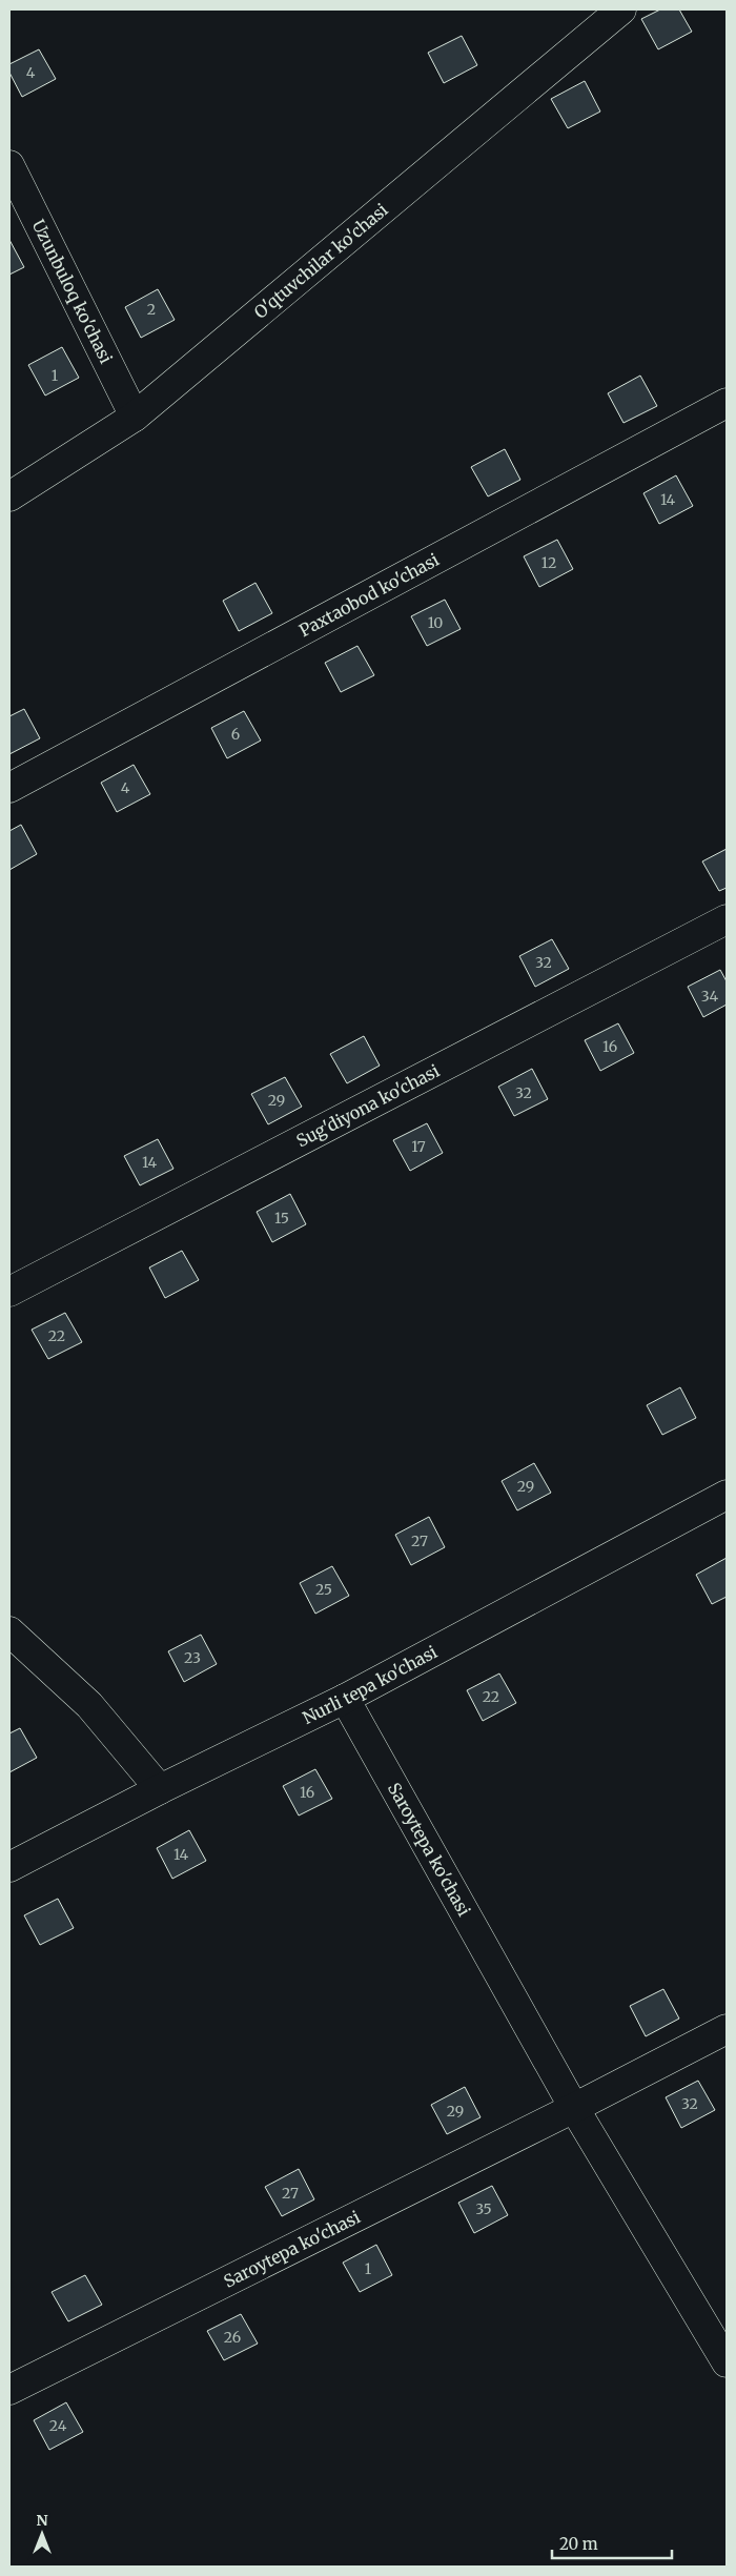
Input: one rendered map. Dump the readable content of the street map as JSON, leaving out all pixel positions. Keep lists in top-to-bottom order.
{
  "streets": {
    "street": [
      "O'qtuvchilar ko'chasi",
      "Uzunbuloq ko'chasi",
      "Paxtaobod ko'chasi",
      "Sug'diyona ko'chasi",
      "Nurli tepa ko'chasi",
      "Saroytepa ko'chasi"
    ]
  },
  "crossings": [
    ["O'qtuvchilar ko'chasi", "Uzunbuloq ko'chasi"],
    ["Nurli tepa ko'chasi", "Saroytepa ko'chasi"]
  ],
  "house_numbers": [
    "4",
    "2",
    "1",
    "14",
    "12",
    "10",
    "6",
    "4",
    "32",
    "34",
    "16",
    "32",
    "29",
    "17",
    "14",
    "15",
    "22",
    "29",
    "27",
    "25",
    "23",
    "22",
    "16",
    "14",
    "32",
    "29",
    "27",
    "35",
    "1",
    "26",
    "24"
  ],
  "scale_bar": "20 m",
  "north": "top"
}
